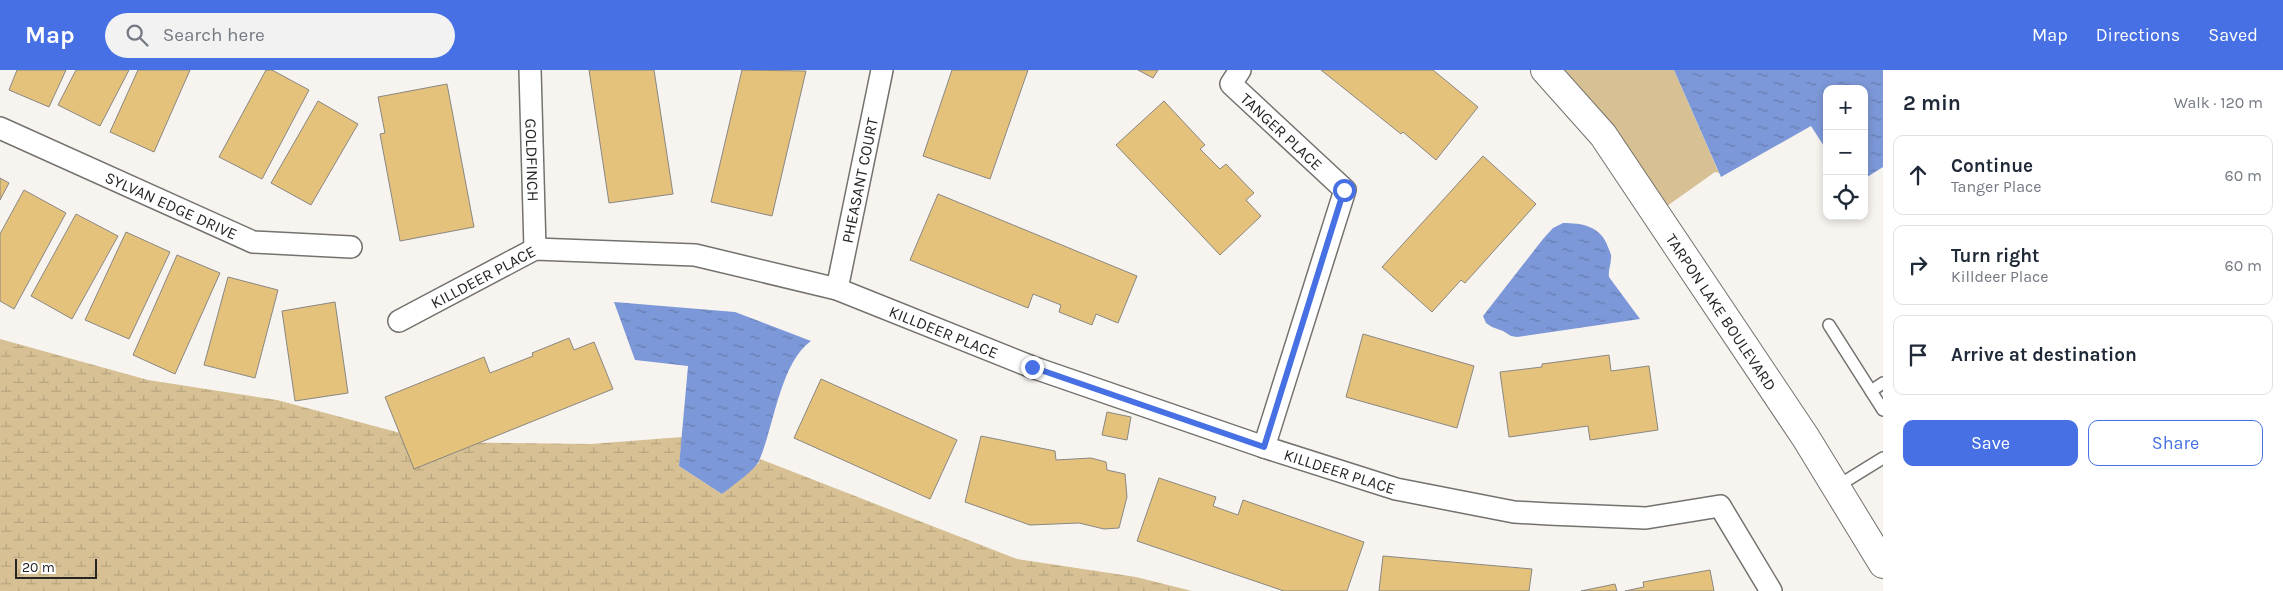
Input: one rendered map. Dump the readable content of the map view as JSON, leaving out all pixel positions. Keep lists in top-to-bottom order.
{
  "streets": {
    "street": [
      "TANGER PLACE",
      "GOLDFINCH",
      "PHEASANT COURT",
      "SYLVAN EDGE DRIVE",
      "KILLDEER PLACE",
      "TARPON LAKE BOULEVARD"
    ]
  },
  "crossings": [
    ["TANGER PLACE", "KILLDEER PLACE"],
    ["GOLDFINCH", "KILLDEER PLACE"],
    ["PHEASANT COURT", "KILLDEER PLACE"]
  ],
  "scale_bar": "20 m",
  "page": {
    "header": "Map",
    "search": "Search here",
    "nav": ["Map", "Directions", "Saved"],
    "heading": ["2 min", "Walk · 120 m"],
    "map_buttons": ["+", "−"],
    "list": [
      ["Continue", "Tanger Place", "60 m"],
      ["Turn right", "Killdeer Place", "60 m"],
      "Arrive at destination"
    ],
    "buttons": ["Save", "Share"],
    "scale": "20 m"
  }
}
